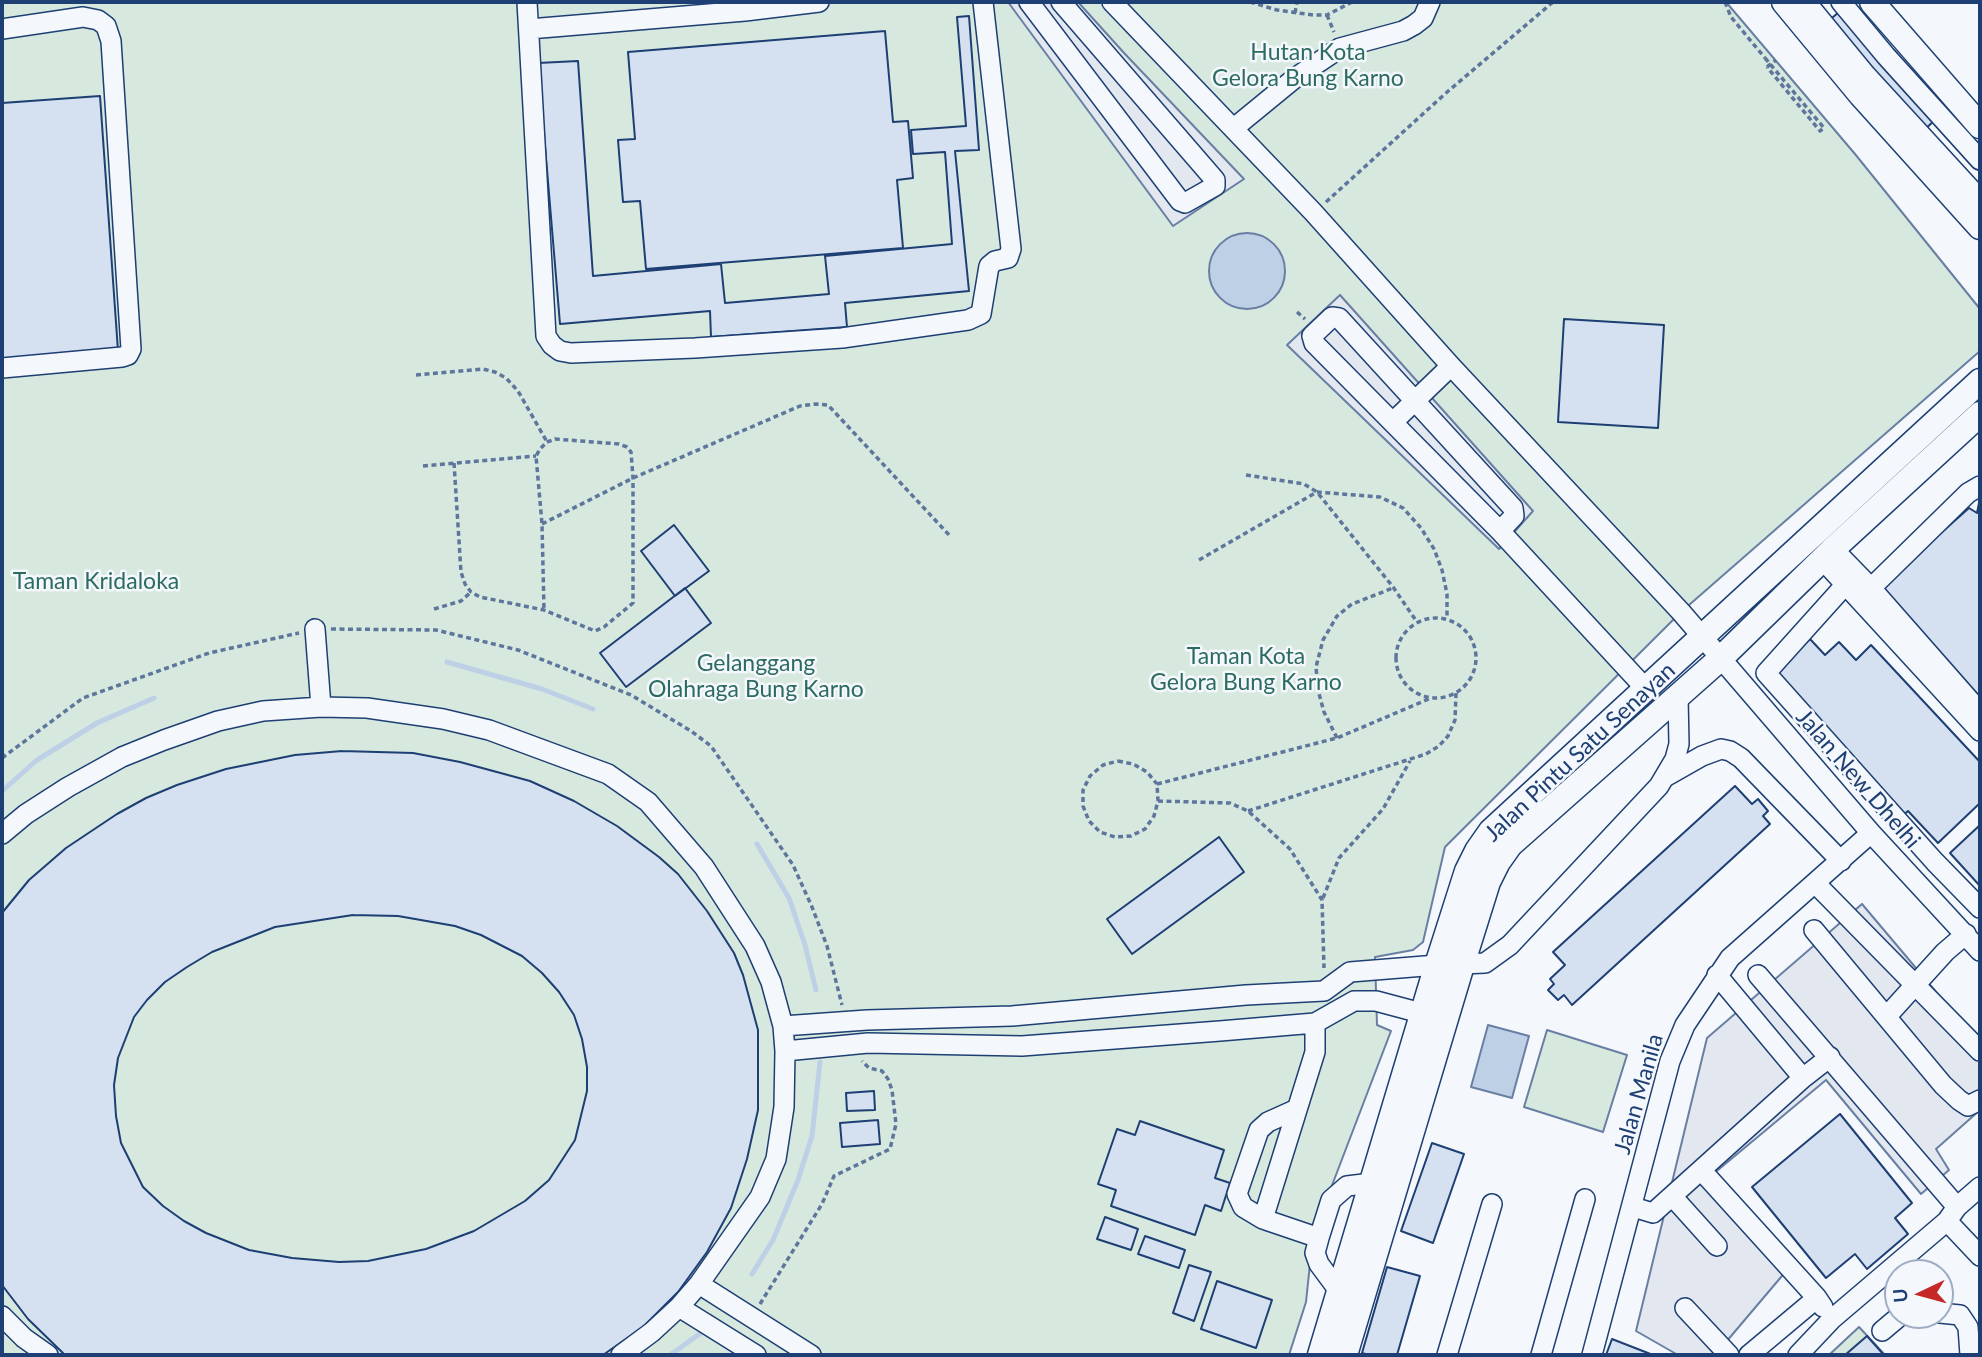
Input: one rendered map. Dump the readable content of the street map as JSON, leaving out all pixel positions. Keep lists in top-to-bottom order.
{
  "streets": {
    "main road": ["Jalan Pintu Satu Senayan"],
    "street": ["Jalan New Dhelhi", "Jalan Manila"]
  },
  "crossings": [
    ["Jalan Pintu Satu Senayan", "Jalan New Dhelhi"],
    ["Jalan New Dhelhi", "Jalan Manila"]
  ],
  "parks": [
    "Hutan Kota Gelora Bung Karno",
    "Taman Kridaloka",
    "Taman Kota Gelora Bung Karno",
    "Gelanggang Olahraga Bung Karno"
  ],
  "north": "left"
}
